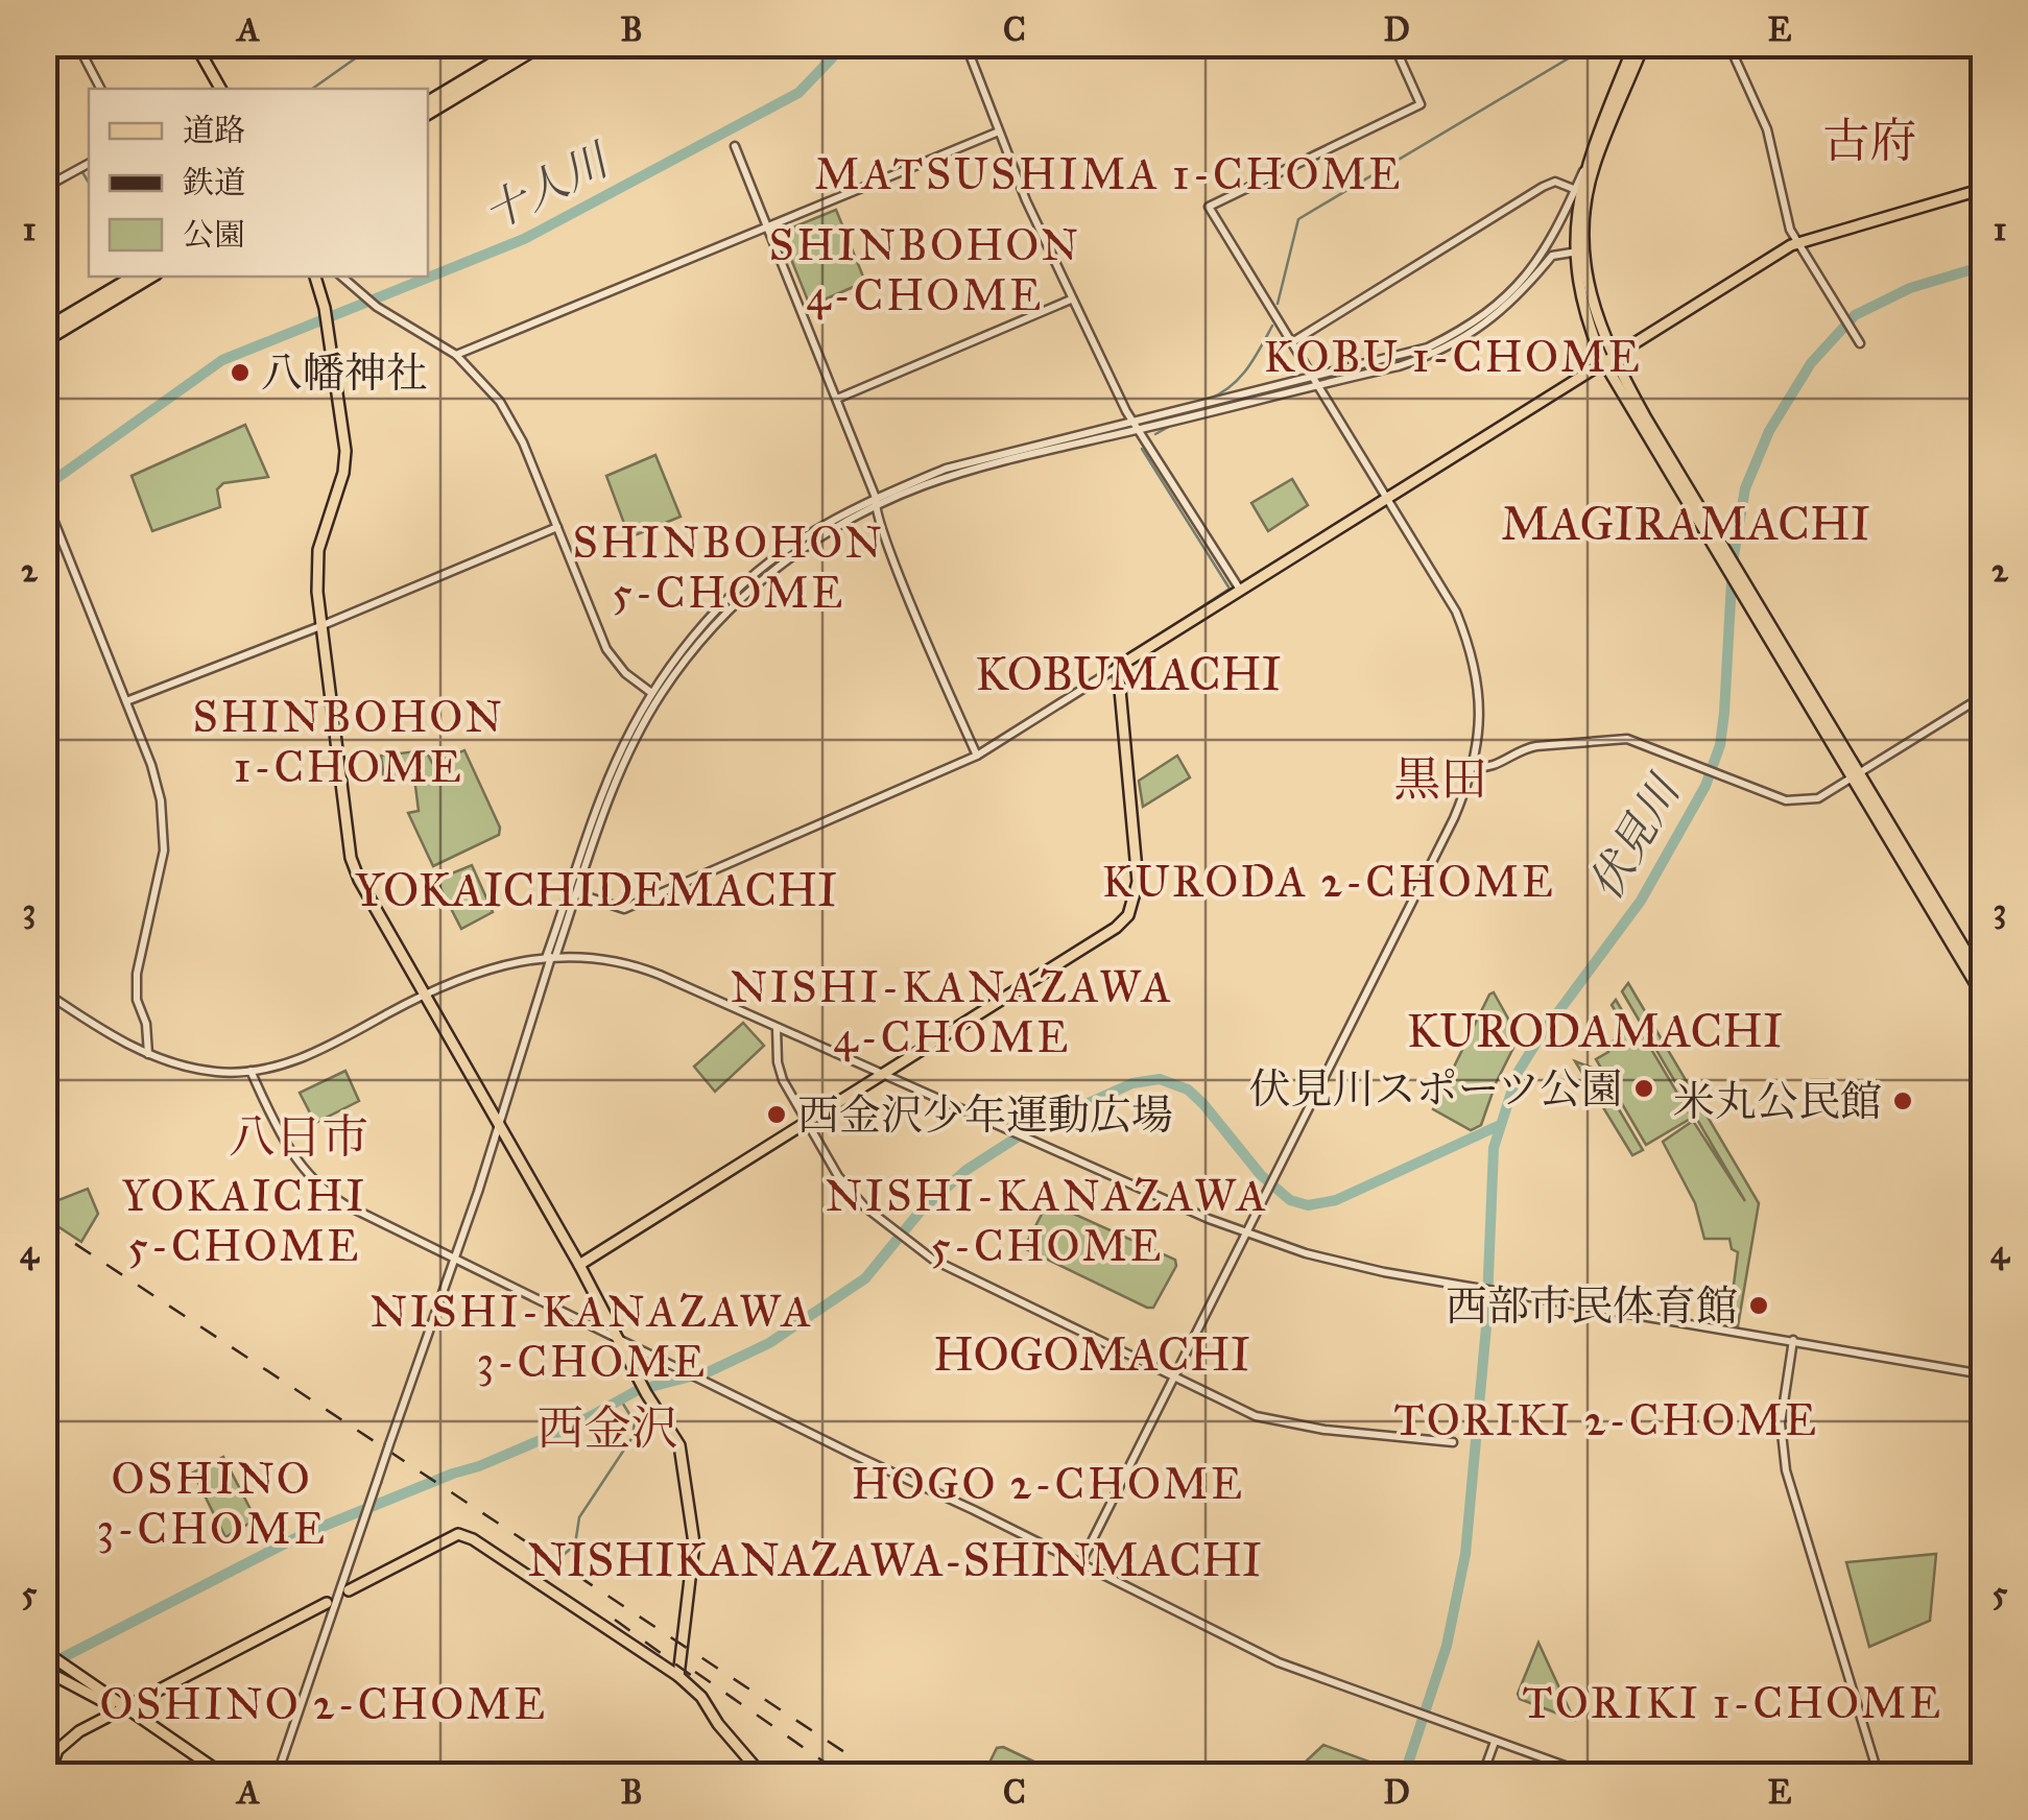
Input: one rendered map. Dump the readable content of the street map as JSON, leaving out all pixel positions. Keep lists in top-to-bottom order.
{
  "districts": [
    "古府",
    "MATSUSHIMA 1-CHOME",
    "SHINBOHON 4-CHOME",
    "KOBU 1-CHOME",
    "MAGIRAMACHI",
    "SHINBOHON 5-CHOME",
    "KOBUMACHI",
    "SHINBOHON 1-CHOME",
    "黒田",
    "KURODA 2-CHOME",
    "YOKAICHIDEMACHI",
    "NISHI-KANAZAWA 4-CHOME",
    "KURODAMACHI",
    "八日市",
    "YOKAICHI 5-CHOME",
    "NISHI-KANAZAWA 5-CHOME",
    "NISHI-KANAZAWA 3-CHOME",
    "HOGOMACHI",
    "TORIKI 2-CHOME",
    "西金沢",
    "OSHINO 3-CHOME",
    "HOGO 2-CHOME",
    "NISHIKANAZAWA-SHINMACHI",
    "TORIKI 1-CHOME",
    "OSHINO 2-CHOME"
  ],
  "water": ["十人川", "伏見川"],
  "places": [
    "八幡神社",
    "伏見川スポーツ公園",
    "米丸公民館",
    "西金沢少年運動広場",
    "西部市民体育館"
  ],
  "legend": ["道路", "鉄道", "公園"],
  "grid": {
    "columns": [
      "A",
      "B",
      "C",
      "D",
      "E"
    ],
    "rows": [
      "1",
      "2",
      "3",
      "4",
      "5"
    ]
  }
}
